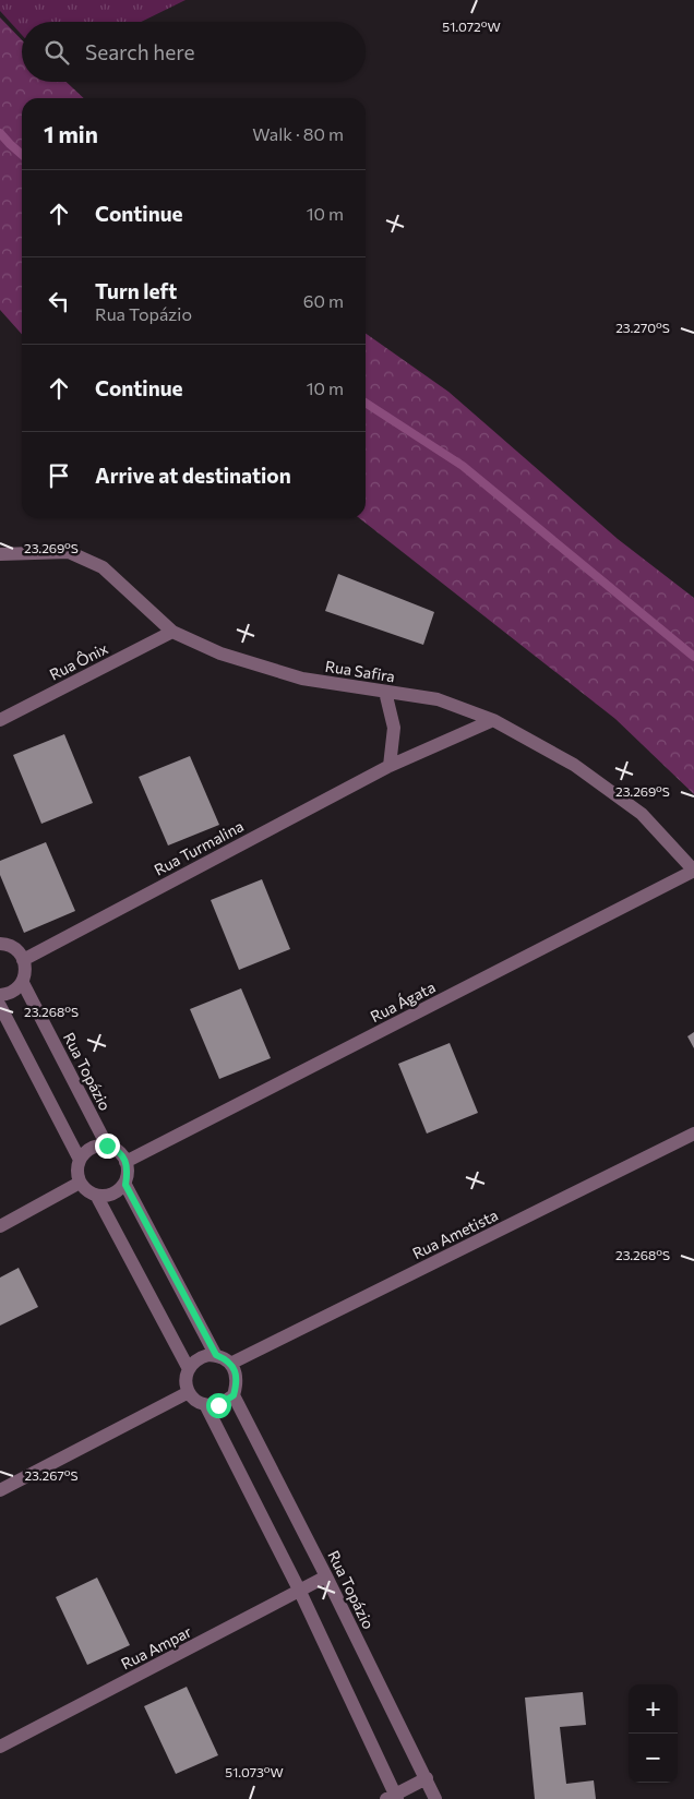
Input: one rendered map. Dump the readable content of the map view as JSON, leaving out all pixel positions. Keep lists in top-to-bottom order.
{
  "streets": {
    "street": [
      "Rua Ônix",
      "Rua Safira",
      "Rua Turmalina",
      "Rua Ágata",
      "Rua Topázio",
      "Rua Ametista",
      "Rua Ampar"
    ]
  },
  "crossings": [
    ["Rua Ônix", "Rua Safira"],
    ["Rua Safira", "Rua Turmalina"],
    ["Rua Safira", "Rua Ágata"],
    ["Rua Ágata", "Rua Topázio"],
    ["Rua Topázio", "Rua Ametista"],
    ["Rua Topázio", "Rua Ampar"]
  ],
  "page": {
    "search": "Search here",
    "heading": ["1 min", "Walk · 80 m"],
    "list": [
      ["Continue", "10 m"],
      ["Turn left", "Rua Topázio", "60 m"],
      ["Continue", "10 m"],
      "Arrive at destination"
    ],
    "map_buttons": ["+", "−"]
  },
  "coordinates": [
    "51.072°W",
    "23.270°S",
    "23.269°S",
    "23.268°S",
    "23.267°S",
    "51.073°W"
  ]
}
